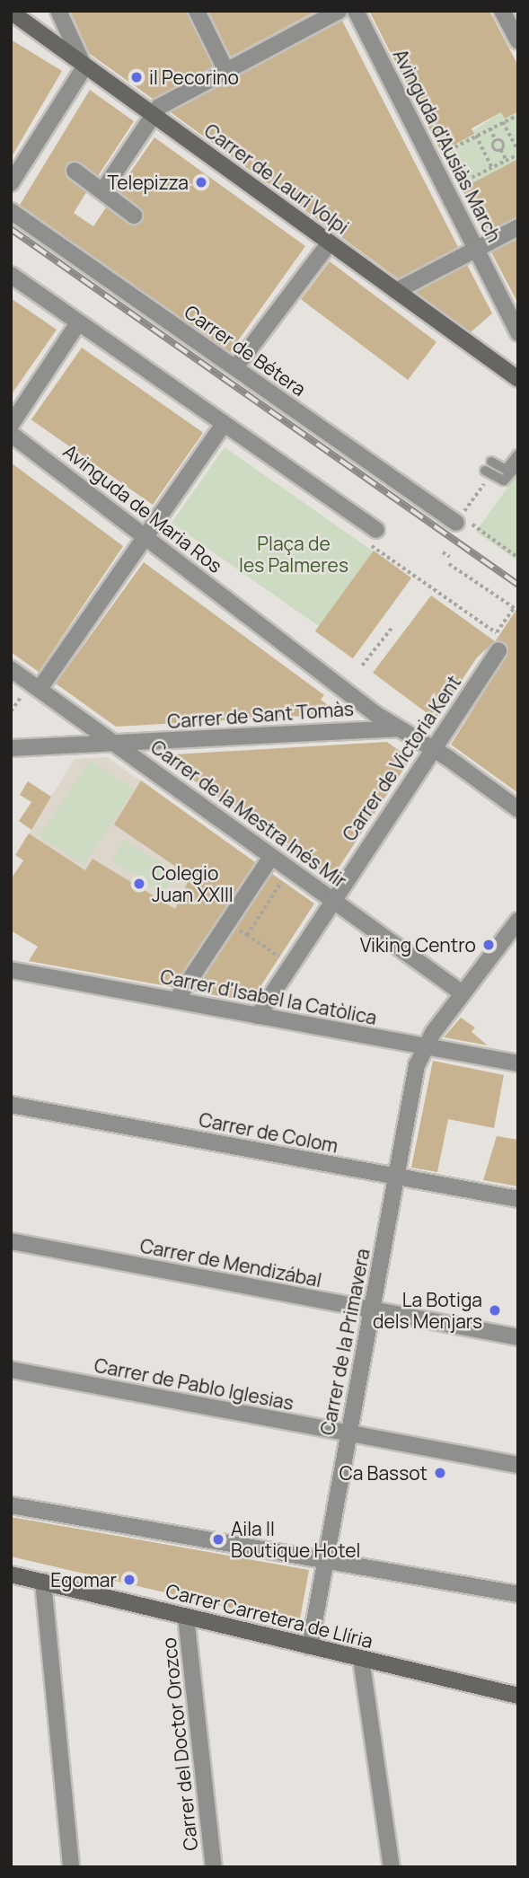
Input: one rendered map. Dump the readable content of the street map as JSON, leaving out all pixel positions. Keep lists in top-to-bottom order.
{
  "streets": {
    "street": [
      "Avinguda d'Ausiàs March",
      "Carrer de Lauri Volpi",
      "Carrer de Bétera",
      "Avinguda de Maria Ros",
      "Carrer de Sant Tomàs",
      "Carrer de Victoria Kent",
      "Carrer de la Mestra Inés Mir",
      "Carrer d'Isabel la Catòlica",
      "Carrer de Colom",
      "Carrer de Mendizábal",
      "Carrer de la Primavera",
      "Carrer de Pablo Iglesias",
      "Carrer Carretera de Llíria",
      "Carrer del Doctor Orozco"
    ]
  },
  "crossings": [
    ["Avinguda de Maria Ros", "Carrer de Sant Tomàs"],
    ["Avinguda de Maria Ros", "Carrer de Victoria Kent"],
    ["Carrer de Sant Tomàs", "Carrer de la Mestra Inés Mir"],
    ["Carrer de Victoria Kent", "Carrer de la Mestra Inés Mir"],
    ["Carrer de Victoria Kent", "Carrer d'Isabel la Catòlica"],
    ["Carrer d'Isabel la Catòlica", "Carrer de la Primavera"],
    ["Carrer de Colom", "Carrer de la Primavera"],
    ["Carrer de Mendizábal", "Carrer de la Primavera"],
    ["Carrer de la Primavera", "Carrer de Pablo Iglesias"],
    ["Carrer de la Primavera", "Carrer Carretera de Llíria"],
    ["Carrer Carretera de Llíria", "Carrer del Doctor Orozco"]
  ],
  "parks": ["Plaça de les Palmeres"],
  "places": [
    "il Pecorino",
    "Telepizza",
    "Colegio Juan XXIII",
    "Viking Centro",
    "La Botiga dels Menjars",
    "Ca Bassot",
    "Aila II Boutique Hotel",
    "Egomar"
  ]
}
